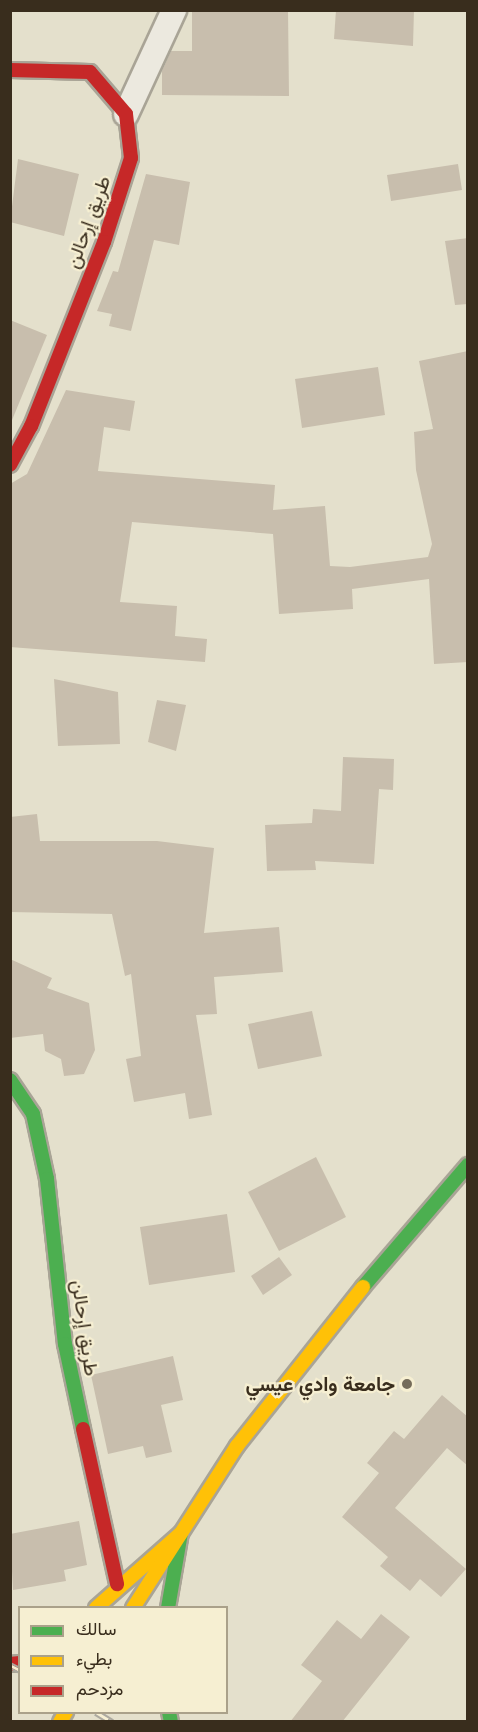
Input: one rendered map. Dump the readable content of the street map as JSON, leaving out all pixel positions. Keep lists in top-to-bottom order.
{
  "streets": {
    "main road": ["طريق إرحالن"]
  },
  "places": ["جامعة وادي عيسي"],
  "legend": ["سالك", "بطيء", "مزدحم"]
}
